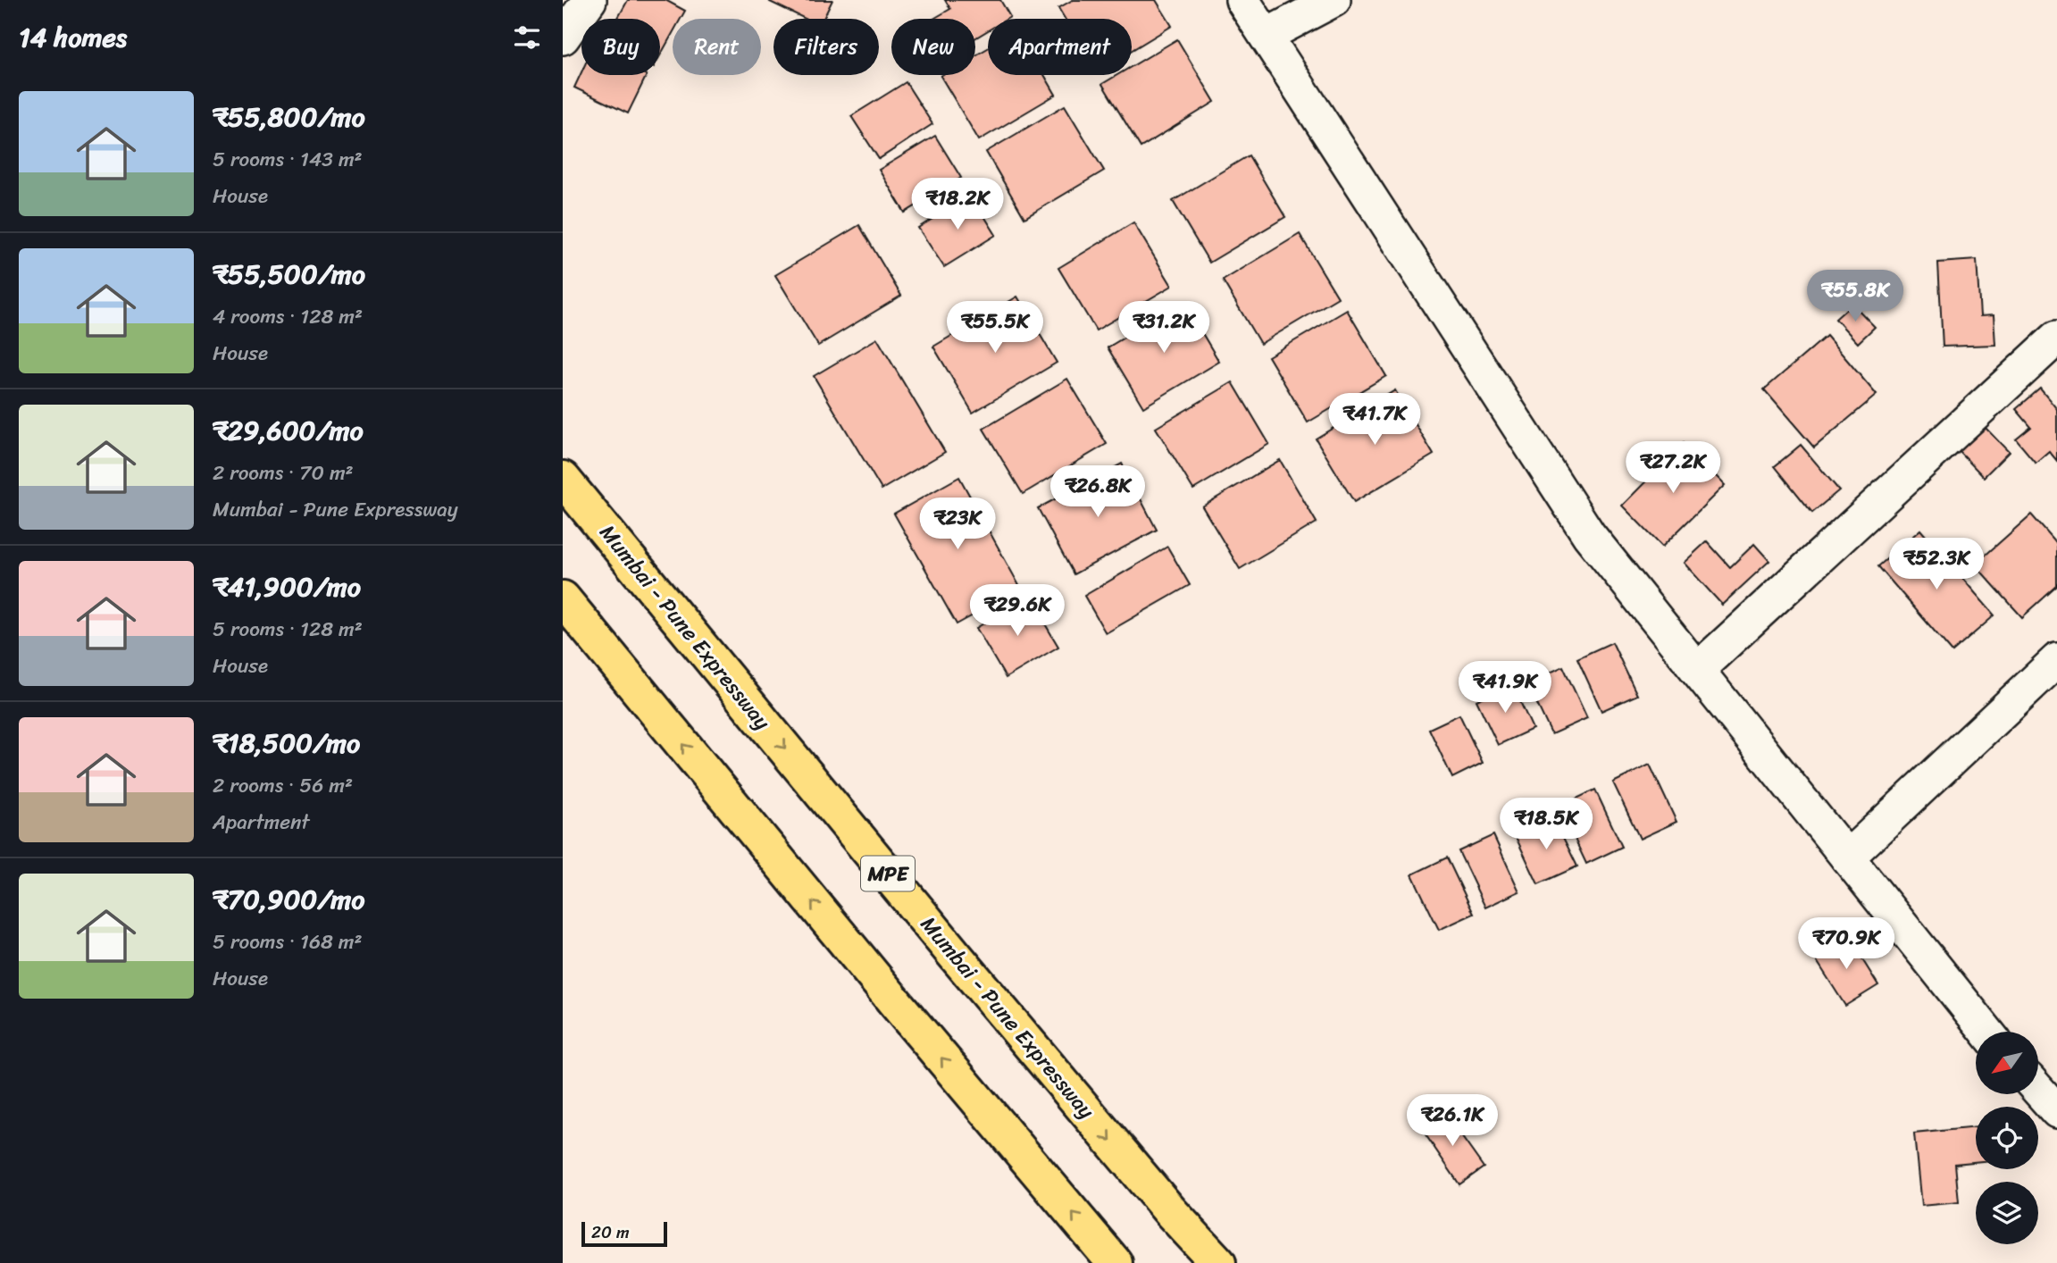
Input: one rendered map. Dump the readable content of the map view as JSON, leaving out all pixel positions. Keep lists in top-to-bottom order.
{
  "streets": {
    "highway": ["Mumbai - Pune Expressway", "MPE"]
  },
  "scale_bar": "20 m",
  "north": "bottom left",
  "page": {
    "heading": "14 homes",
    "chip": [
      "Buy",
      "Rent",
      "Filters",
      "New",
      "Apartment"
    ],
    "list": [
      {
        "name": "₹55,800/mo",
        "note": "5 rooms · 143 m² · House"
      },
      {
        "name": "₹55,500/mo",
        "note": "4 rooms · 128 m² · House"
      },
      {
        "name": "₹29,600/mo",
        "note": "2 rooms · 70 m² · Mumbai - Pune Expressway"
      },
      {
        "name": "₹41,900/mo",
        "note": "5 rooms · 128 m² · House"
      },
      {
        "name": "₹18,500/mo",
        "note": "2 rooms · 56 m² · Apartment"
      },
      {
        "name": "₹70,900/mo",
        "note": "5 rooms · 168 m² · House"
      }
    ],
    "price": [
      "₹18.2K",
      "₹55.8K",
      "₹55.5K",
      "₹31.2K",
      "₹41.7K",
      "₹27.2K",
      "₹26.8K",
      "₹23K",
      "₹52.3K",
      "₹29.6K",
      "₹41.9K",
      "₹18.5K",
      "₹70.9K",
      "₹26.1K"
    ],
    "scale": "20 m"
  }
}
